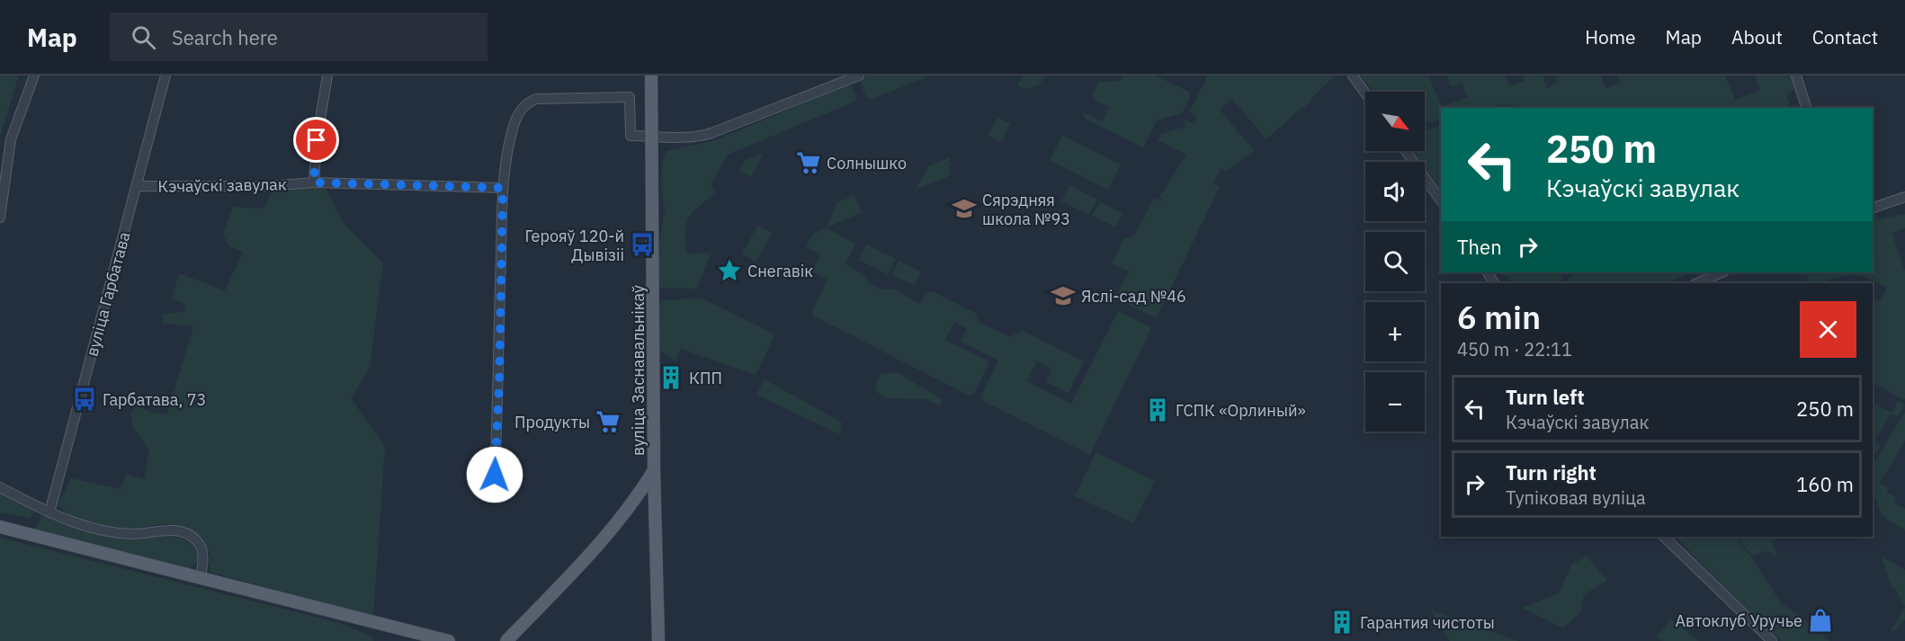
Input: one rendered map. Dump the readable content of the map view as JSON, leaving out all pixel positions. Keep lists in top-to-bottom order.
{
  "streets": {
    "main road": ["вуліца Заснавальнікаў"],
    "street": ["Кэчаўскі завулак", "вуліца Гарбатава"]
  },
  "crossings": [
    ["Кэчаўскі завулак", "вуліца Гарбатава"]
  ],
  "places": {
    "supermarket": ["Солнышко", "Продукты"],
    "school or university": ["Сярэдняя школа №93", "Яслі-сад №46"],
    "bus stop": ["Герояў 120-й Дывізіі", "Гарбатава, 73"],
    "place": ["Снегавік"],
    "building": ["КПП", "ГСПК «Орлиный»", "Гарантия чистоты"],
    "shop": ["Автоклуб Уручье"]
  },
  "north": "bottom right",
  "page": {
    "header": "Map",
    "search": "Search here",
    "nav": [
      "Home",
      "Map",
      "About",
      "Contact"
    ],
    "map_buttons": ["+", "−"],
    "turn": ["250 m", "Кэчаўскі завулак"],
    "then": "Then",
    "heading": ["6 min", "450 m · 22:11"],
    "list": [
      {
        "name": "Turn left",
        "note": "Кэчаўскі завулак",
        "value": "250 m"
      },
      {
        "name": "Turn right",
        "note": "Тупіковая вуліца",
        "value": "160 m"
      }
    ]
  }
}
